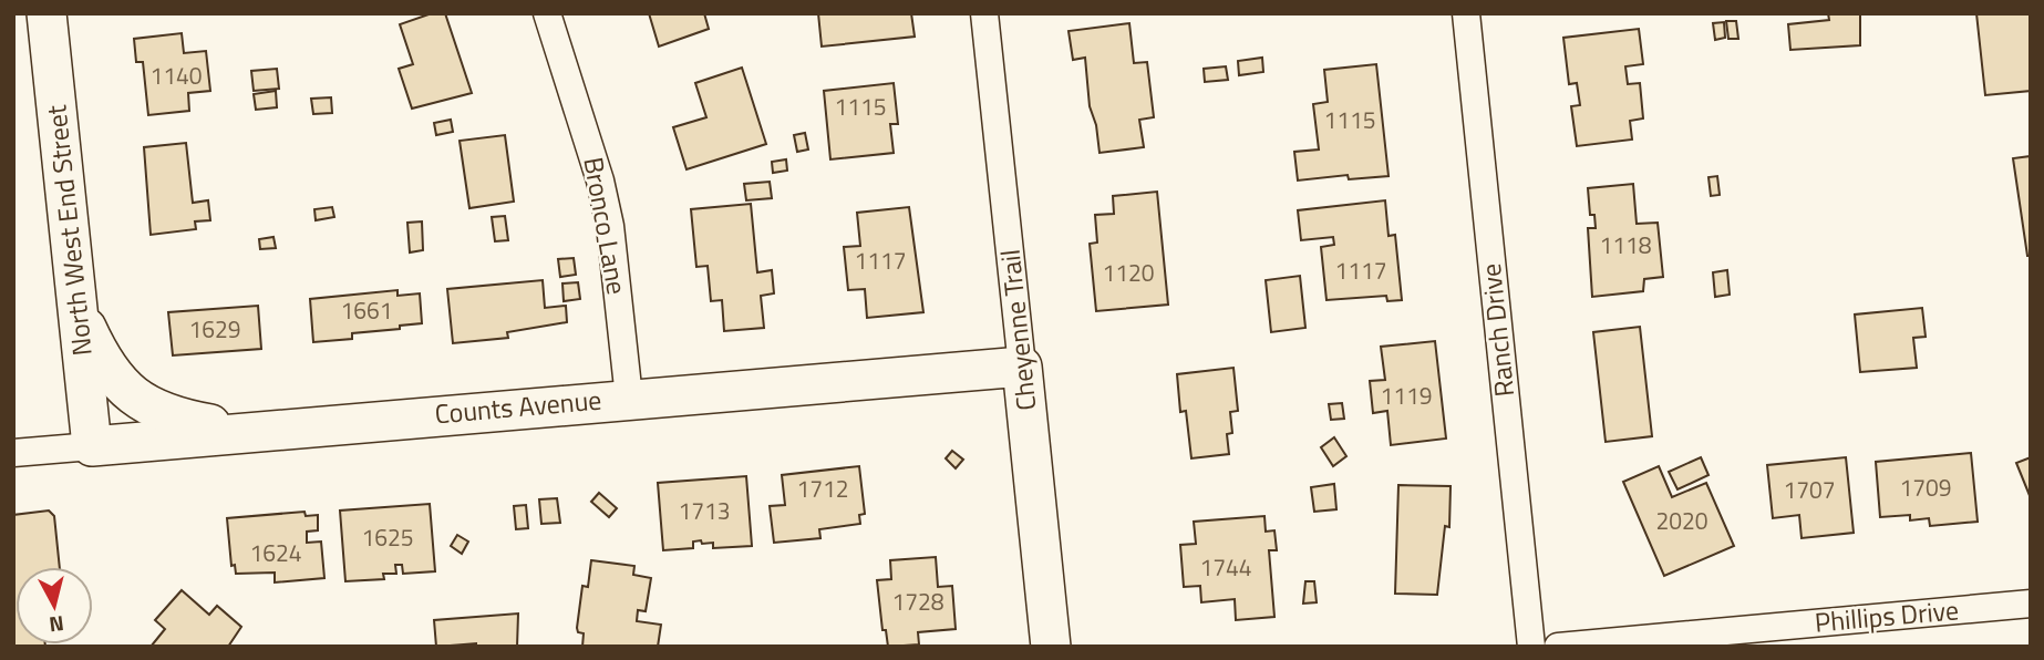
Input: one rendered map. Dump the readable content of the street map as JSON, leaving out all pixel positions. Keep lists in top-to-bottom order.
{
  "streets": {
    "street": [
      "Bronco Lane",
      "North West End Street",
      "Cheyenne Trail",
      "Ranch Drive",
      "Counts Avenue",
      "Phillips Drive"
    ]
  },
  "crossings": [
    ["Bronco Lane", "Counts Avenue"],
    ["North West End Street", "Counts Avenue"],
    ["Cheyenne Trail", "Counts Avenue"]
  ],
  "house_numbers": [
    "1140",
    "1115",
    "1115",
    "1118",
    "1117",
    "1117",
    "1120",
    "1661",
    "1629",
    "1119",
    "1709",
    "1712",
    "1707",
    "1713",
    "2020",
    "1625",
    "1624",
    "1744",
    "1728"
  ],
  "north": "bottom"
}
